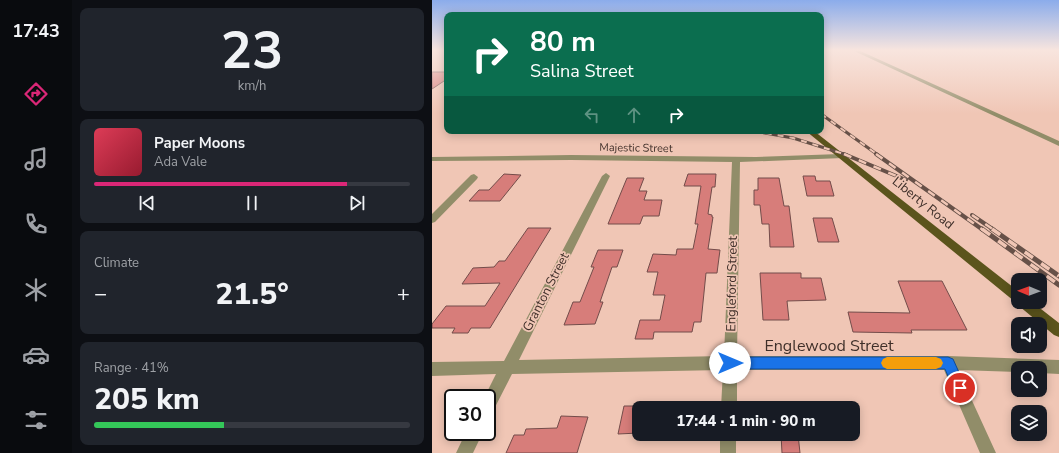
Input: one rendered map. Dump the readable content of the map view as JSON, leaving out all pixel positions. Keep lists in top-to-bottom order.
{
  "streets": {
    "main road": ["Liberty Road"],
    "street": [
      "Majestic Street",
      "Engleford Street",
      "Granton Street",
      "Englewood Street"
    ]
  },
  "crossings": [
    ["Majestic Street", "Liberty Road"],
    ["Majestic Street", "Engleford Street"],
    ["Engleford Street", "Englewood Street"],
    ["Granton Street", "Englewood Street"]
  ],
  "north": "left",
  "page": {
    "tabs": "17:43",
    "tile": [
      ["23", "km/h"],
      "Climate",
      ["Range · 41%", "205 km"]
    ],
    "turn": ["80 m", "Salina Street"],
    "song": ["Paper Moons", "Ada Vale"],
    "heat": ["−", "21.5°", "+"],
    "limit": "30",
    "trip": "17:44 · 1 min · 90 m"
  }
}
